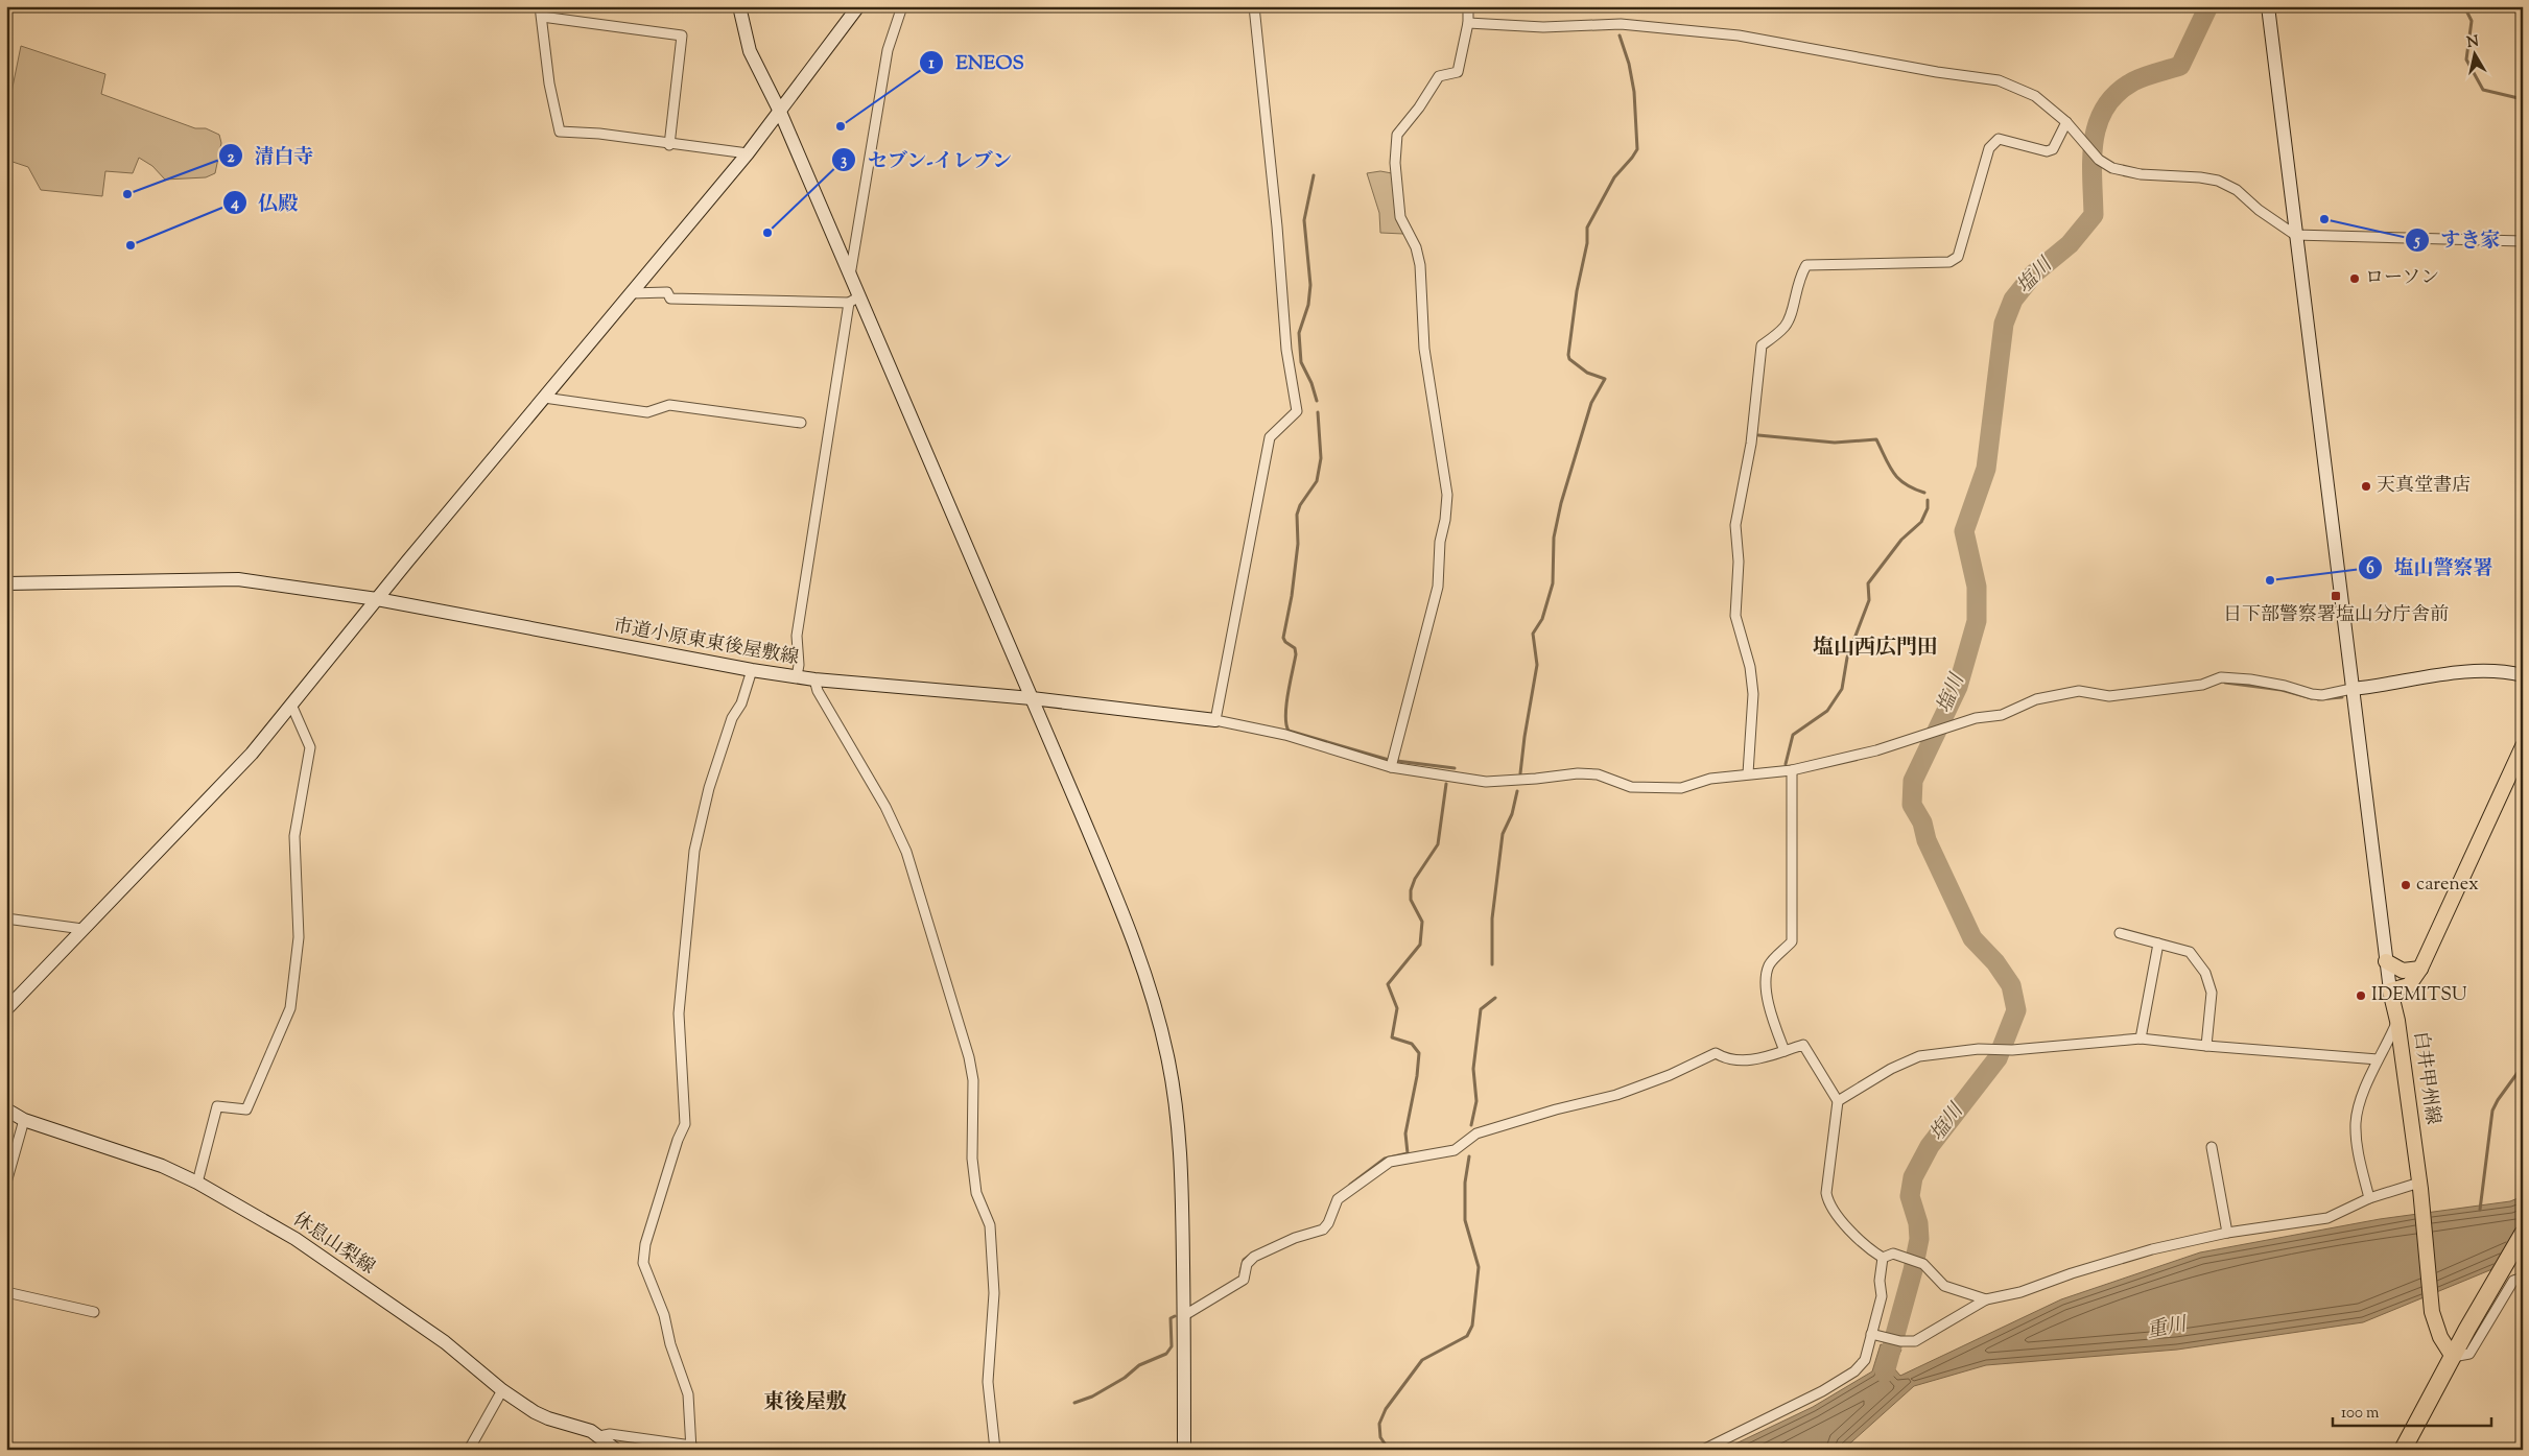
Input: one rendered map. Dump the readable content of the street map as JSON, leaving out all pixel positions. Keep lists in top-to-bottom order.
{
  "streets": {
    "main road": ["白井甲州線"],
    "street": ["市道小原東東後屋敷線", "休息山梨線"]
  },
  "districts": ["塩山西広門田", "東後屋敷"],
  "water": ["塩川", "重川"],
  "places": {
    "other": [
      "ENEOS",
      "清白寺",
      "すき家",
      "セブン-イレブン",
      "仏殿",
      "ローソン",
      "天真堂書店",
      "塩山警察署",
      "carenex",
      "IDEMITSU"
    ],
    "transit": ["日下部警察署塩山分庁舎前"]
  },
  "scale_bar": "100 m",
  "north": "top"
}
